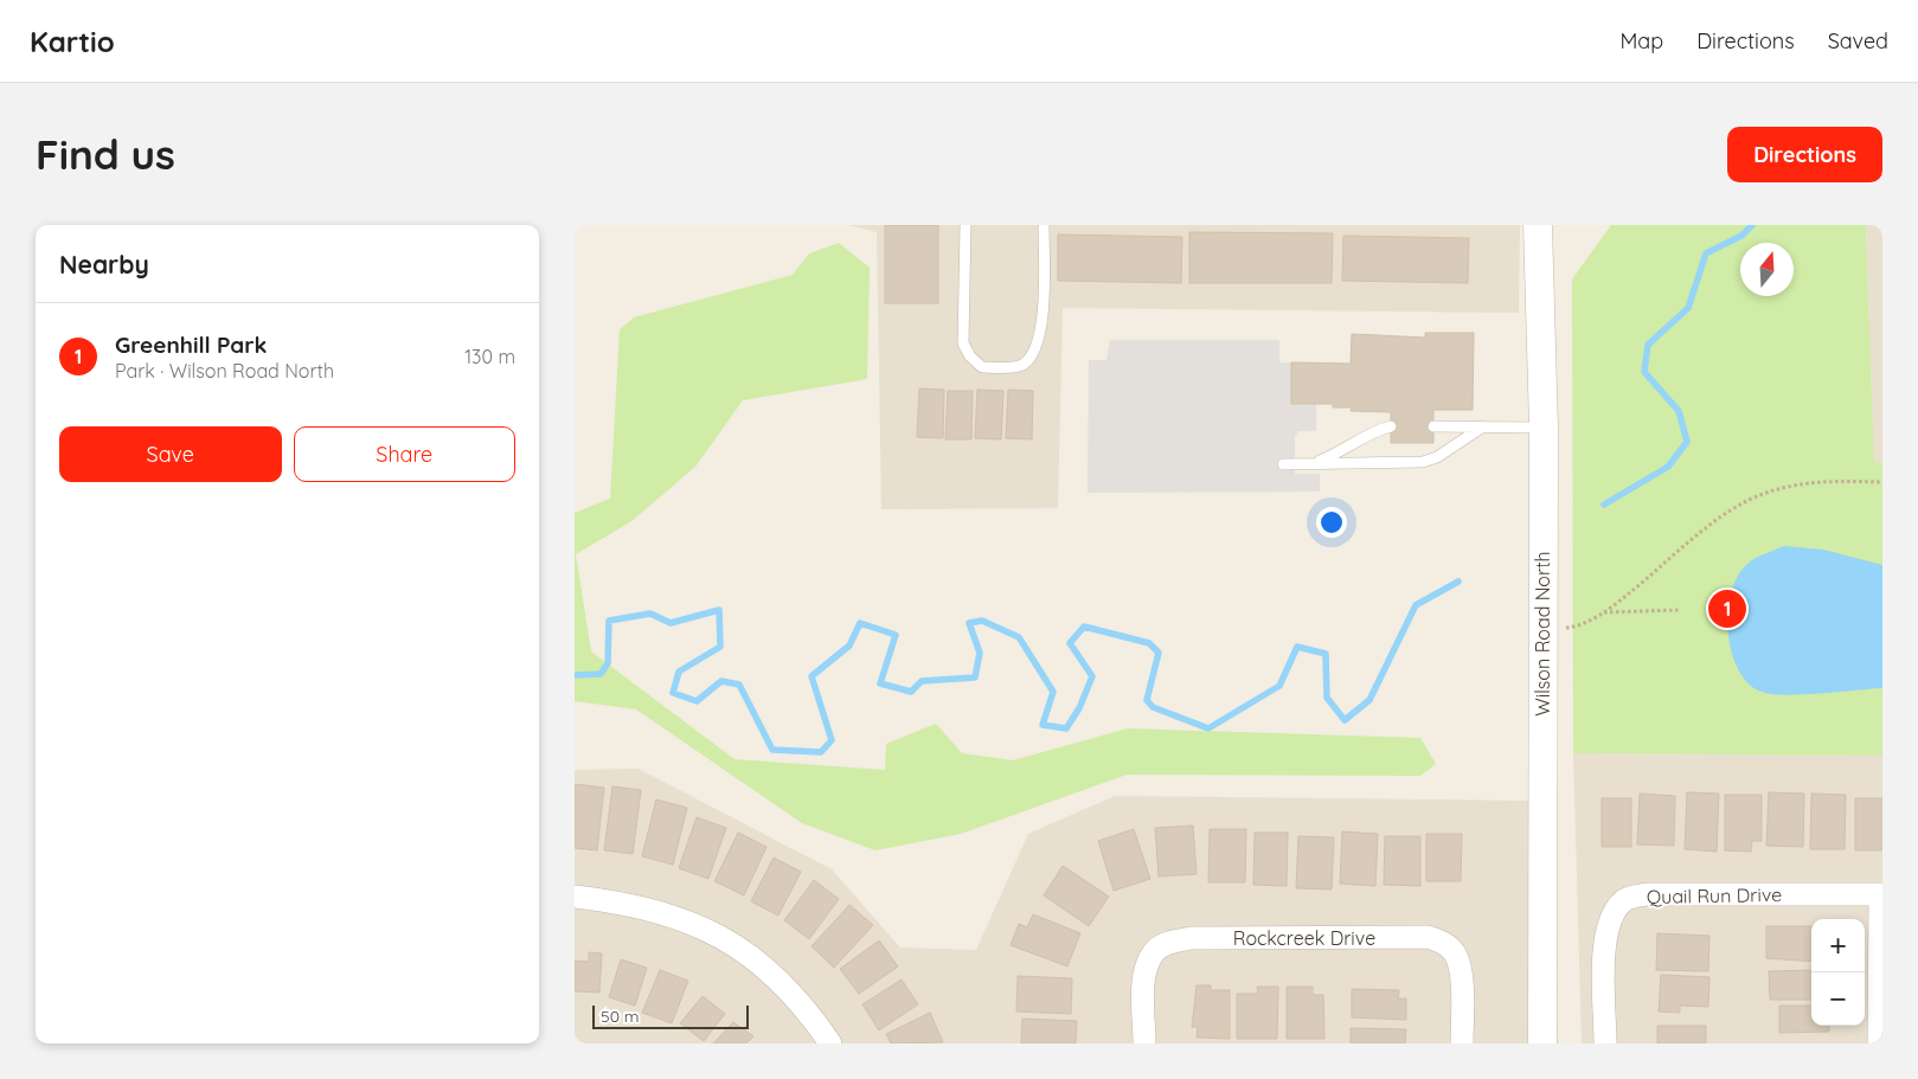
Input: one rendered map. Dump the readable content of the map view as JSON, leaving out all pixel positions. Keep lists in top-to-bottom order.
{
  "streets": {
    "street": ["Wilson Road North", "Quail Run Drive", "Rockcreek Drive"]
  },
  "scale_bar": "50 m",
  "north": "top",
  "page": {
    "header": "Kartio",
    "nav": ["Map", "Directions", "Saved"],
    "buttons": [
      "Directions",
      ["Save", "Share"]
    ],
    "title": "Find us",
    "heading": "Nearby",
    "list": [
      {
        "mark": "1",
        "name": "Greenhill Park",
        "note": "Park · Wilson Road North",
        "value": "130 m"
      }
    ],
    "pins": "1",
    "map_buttons": ["+", "−"],
    "scale": "50 m"
  }
}
